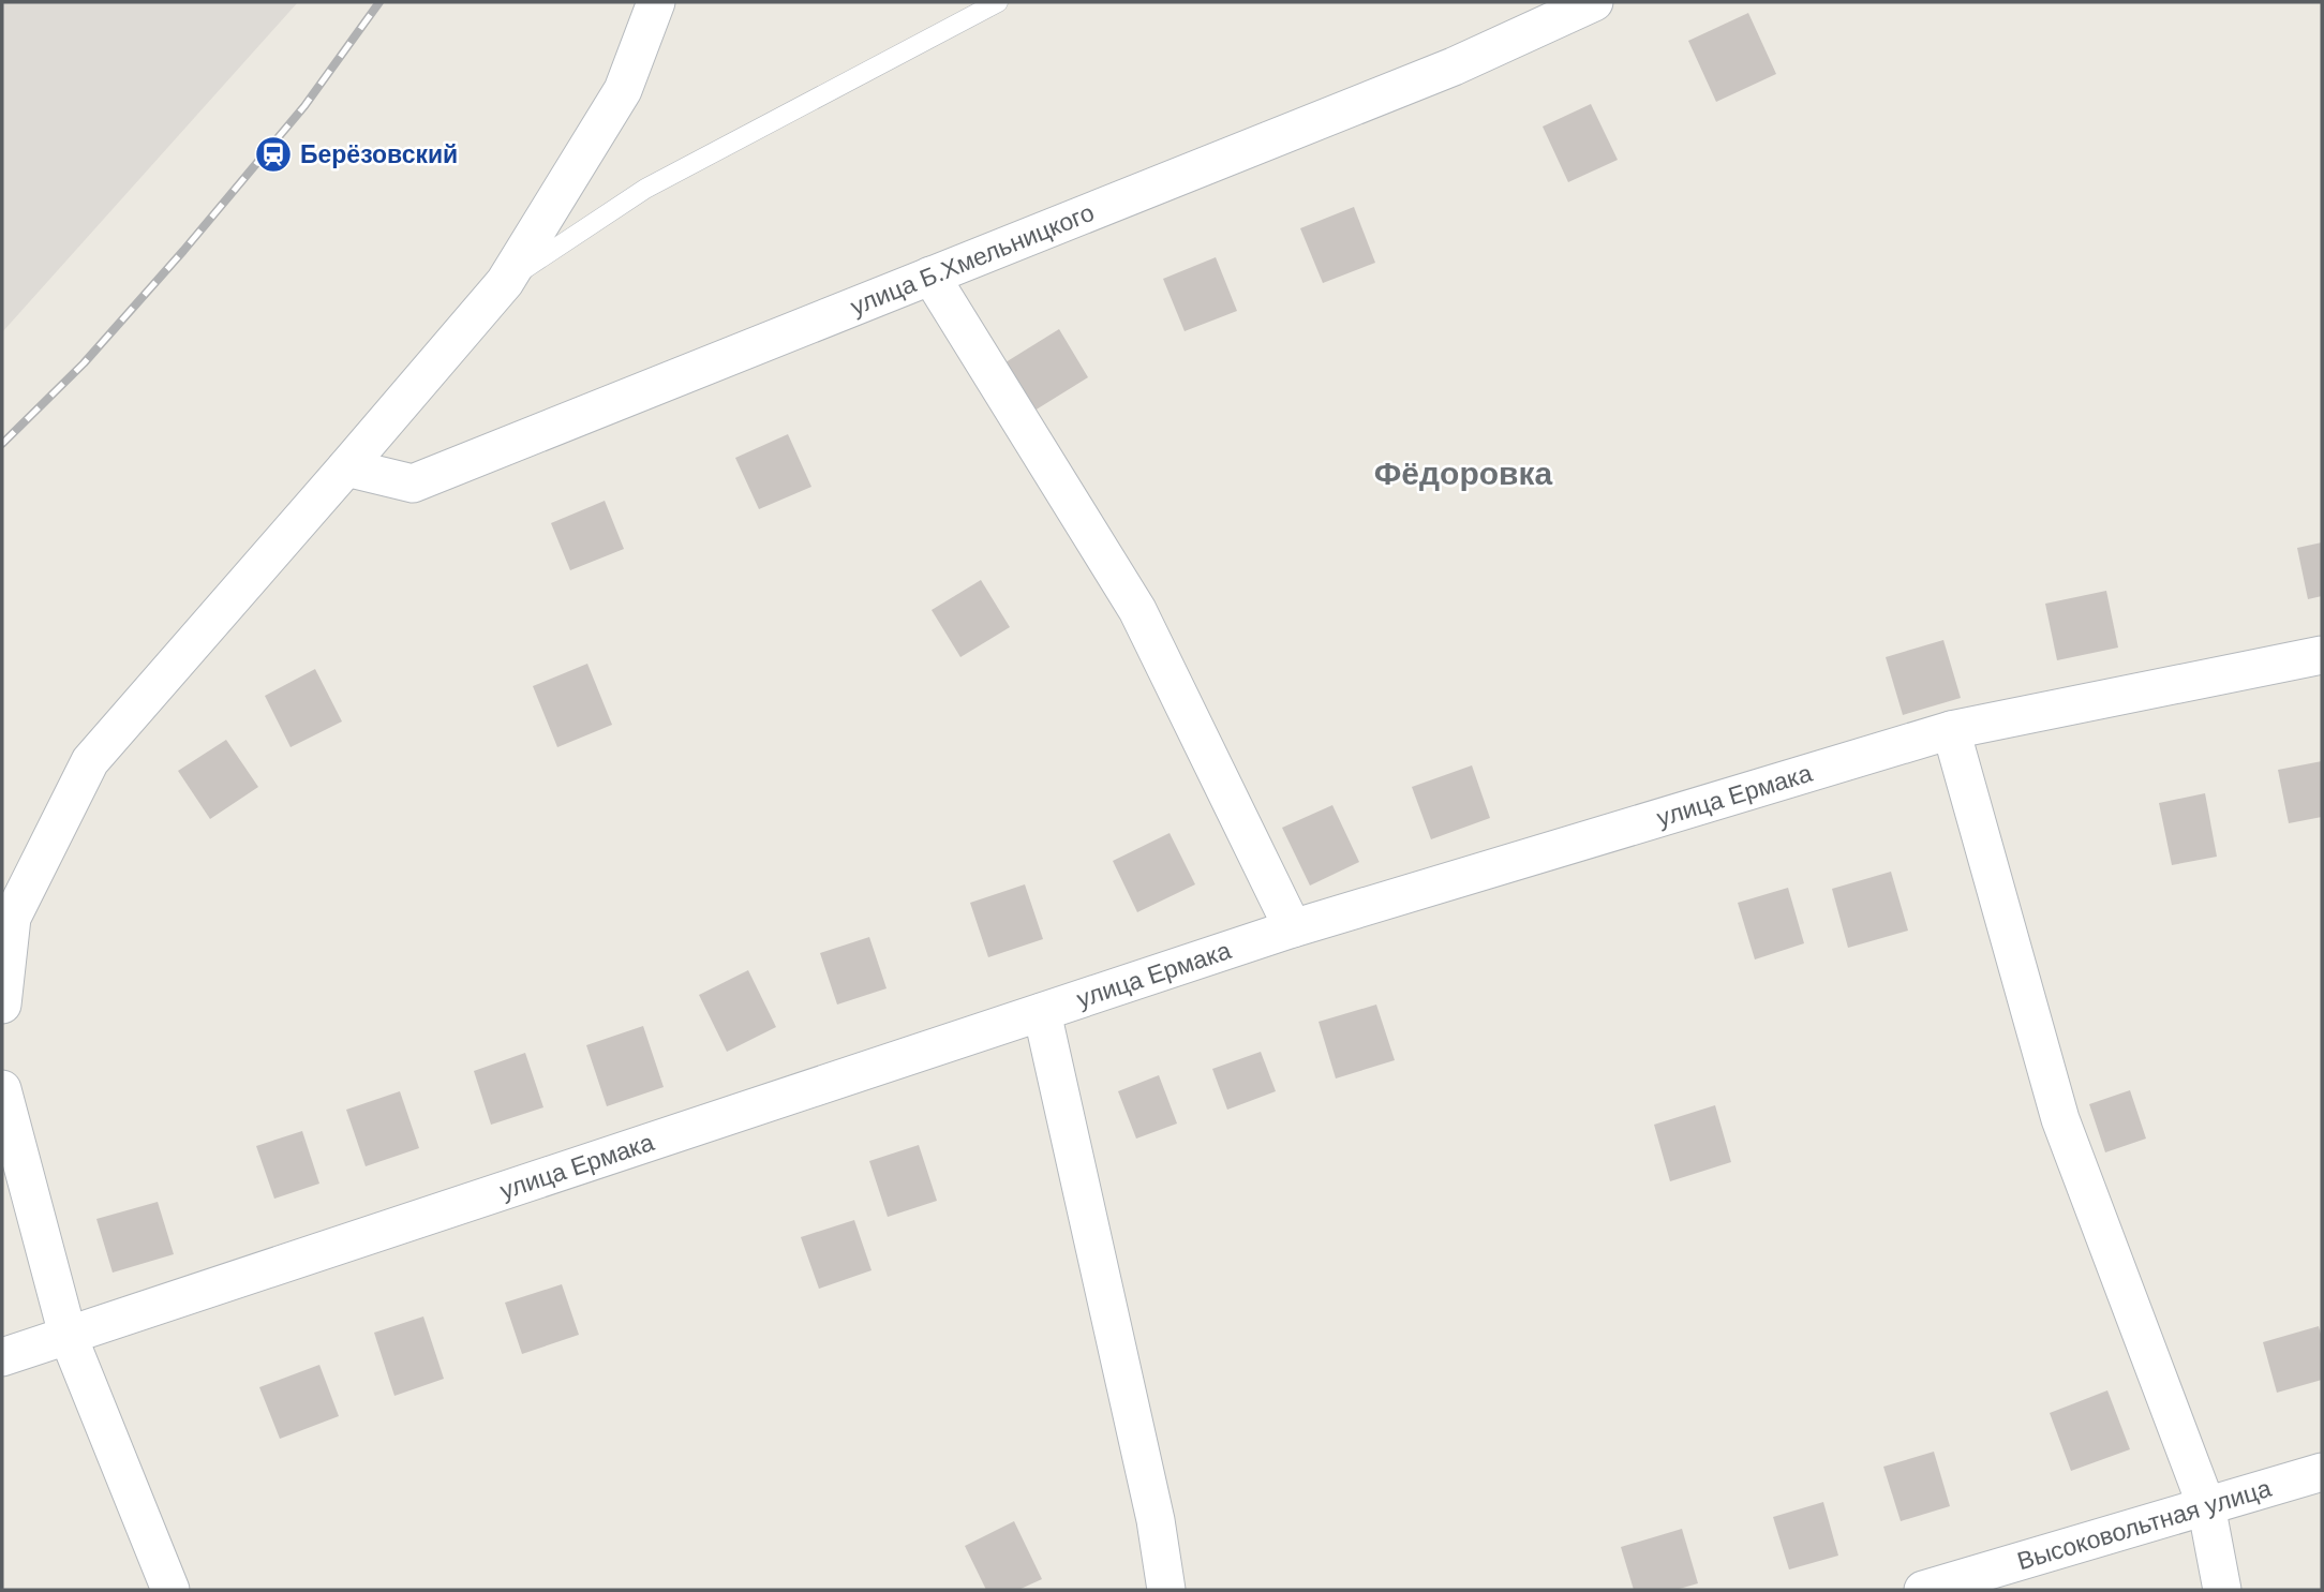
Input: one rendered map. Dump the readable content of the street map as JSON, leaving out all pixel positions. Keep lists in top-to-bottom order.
{
  "streets": {
    "street": ["улица Б.Хмельницкого", "улица Ермака", "Высоковольтная улица"]
  },
  "districts": ["Фёдоровка"],
  "places": {
    "station": ["Берёзовский"]
  }
}
